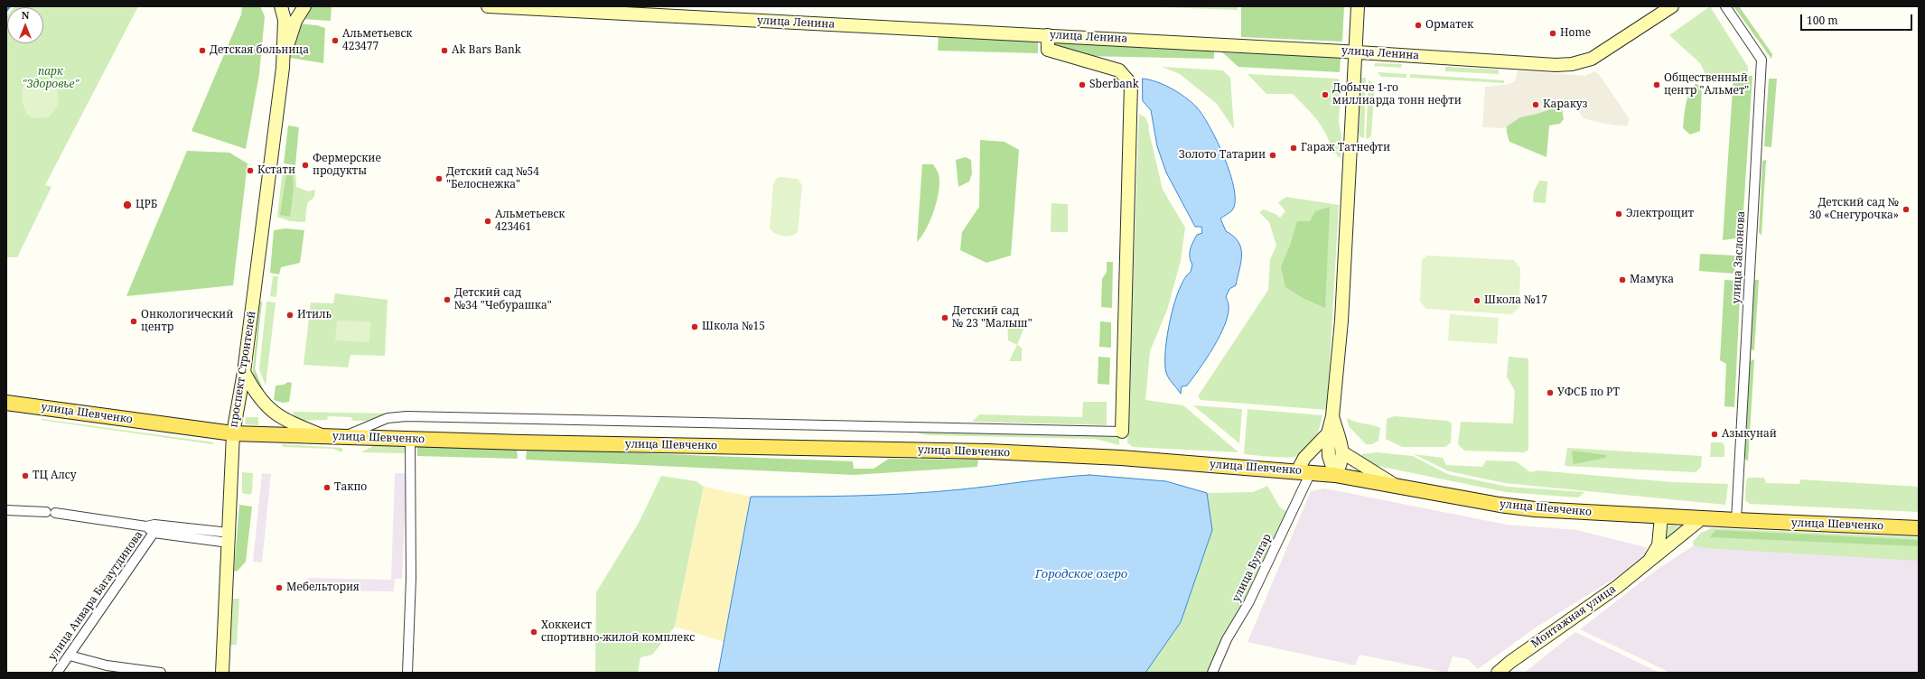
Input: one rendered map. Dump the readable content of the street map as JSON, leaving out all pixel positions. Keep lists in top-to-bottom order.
{
  "streets": {
    "main road": ["улица Шевченко"],
    "street": [
      "улица Ленина",
      "улица Заслонова",
      "проспект Строителей",
      "улица Булгар",
      "улица Анвара Багаутдинова",
      "Монтажная улица"
    ]
  },
  "crossings": [
    ["улица Заслонова", "улица Шевченко"],
    ["проспект Строителей", "улица Шевченко"],
    ["проспект Строителей", "улица Анвара Багаутдинова"],
    ["улица Шевченко", "улица Булгар"],
    ["улица Шевченко", "Монтажная улица"]
  ],
  "water": ["Городское озеро"],
  "parks": ["парк \"Здоровье\""],
  "places": [
    "Орматек",
    "Home",
    "Альметьевск 423477",
    "Детская больница",
    "Ak Bars Bank",
    "Sberbank",
    "Общественный центр \"Альмет\"",
    "Добыче 1-го миллиарда тонн нефти",
    "Каракуз",
    "Гараж Татнефти",
    "Золото Татарии",
    "Фермерские продукты",
    "Кстати",
    "Детский сад №54 \"Белоснежка\"",
    "ЦРБ",
    "Детский сад № 30 «Снегурочка»",
    "Электрощит",
    "Альметьевск 423461",
    "Мамука",
    "Детский сад №34 \"Чебурашка\"",
    "Школа №17",
    "Итиль",
    "Детский сад № 23 \"Малыш\"",
    "Онкологический центр",
    "Школа №15",
    "УФСБ по РТ",
    "Азыкунай",
    "ТЦ Алсу",
    "Такпо",
    "Мебельтория",
    "Хоккеист спортивно-жилой комплекс"
  ],
  "scale_bar": "100 m",
  "north": "top"
}
